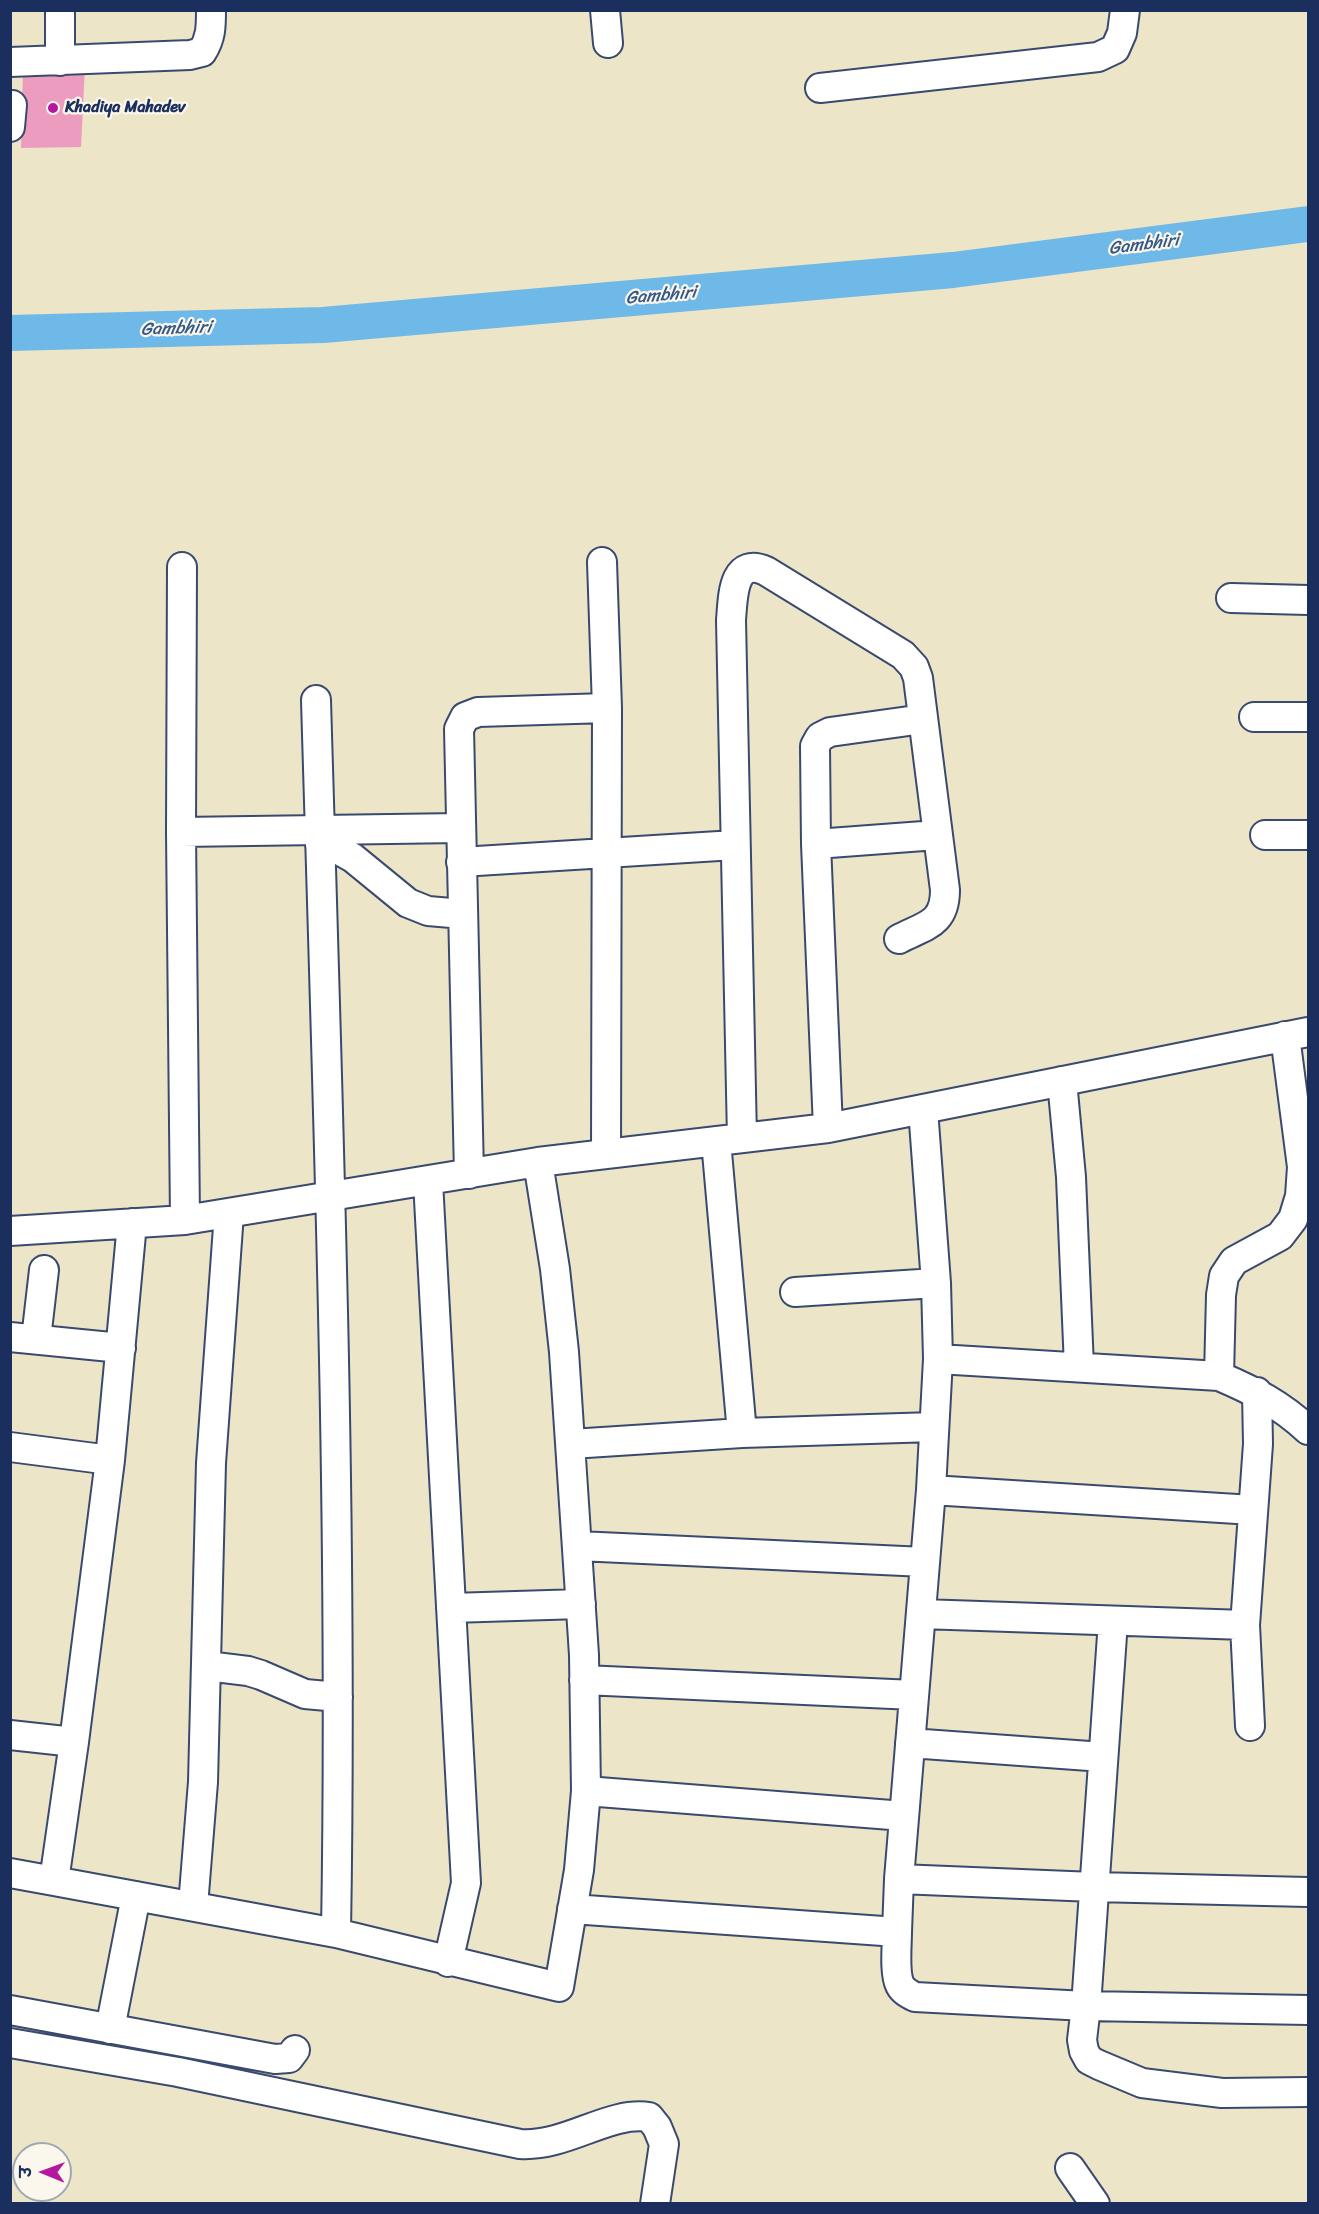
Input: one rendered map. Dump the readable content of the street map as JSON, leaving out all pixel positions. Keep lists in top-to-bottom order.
{
  "water": ["Gambhiri"],
  "places": ["Khadiya Mahadev"],
  "north": "left"
}
